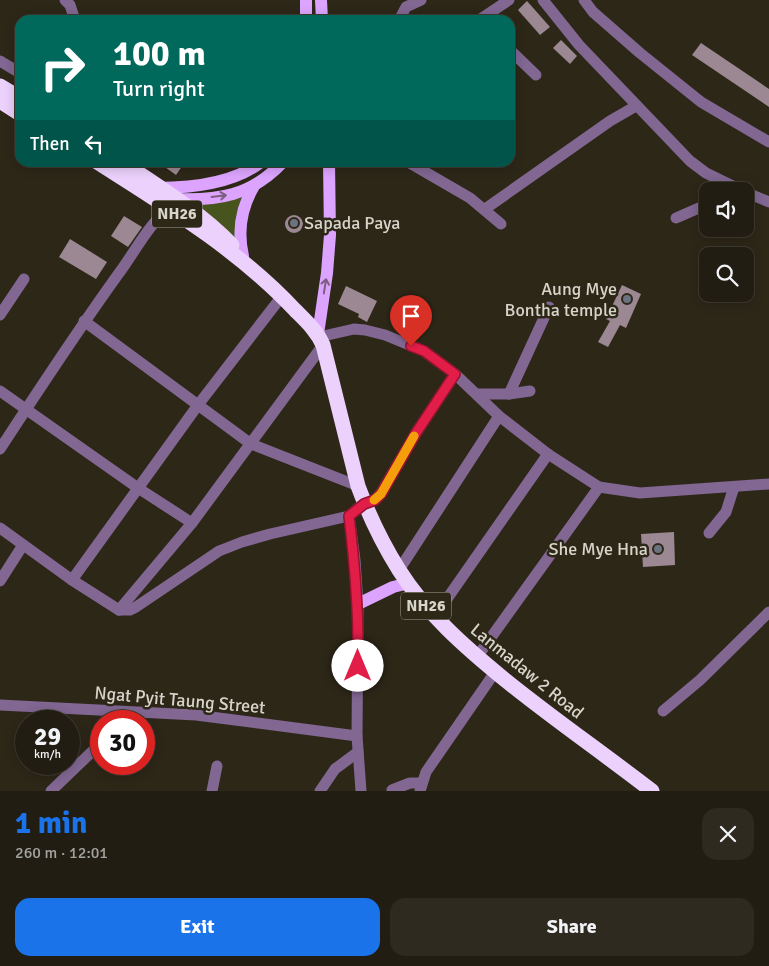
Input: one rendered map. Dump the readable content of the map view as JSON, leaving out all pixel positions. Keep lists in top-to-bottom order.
{
  "streets": {
    "highway": ["NH26", "Lanmadaw 2 Road"],
    "street": ["Ngat Pyit Taung Street"]
  },
  "crossings": [
    ["NH26", "Lanmadaw 2 Road"]
  ],
  "places": ["Sapada Paya", "Aung Mye Bontha temple", "She Mye Hna"],
  "page": {
    "turn": ["100 m", "Turn right"],
    "then": "Then",
    "speed": "29 km/h",
    "limit": "30",
    "heading": ["1 min", "260 m · 12:01"],
    "buttons": ["Exit", "Share"]
  }
}
